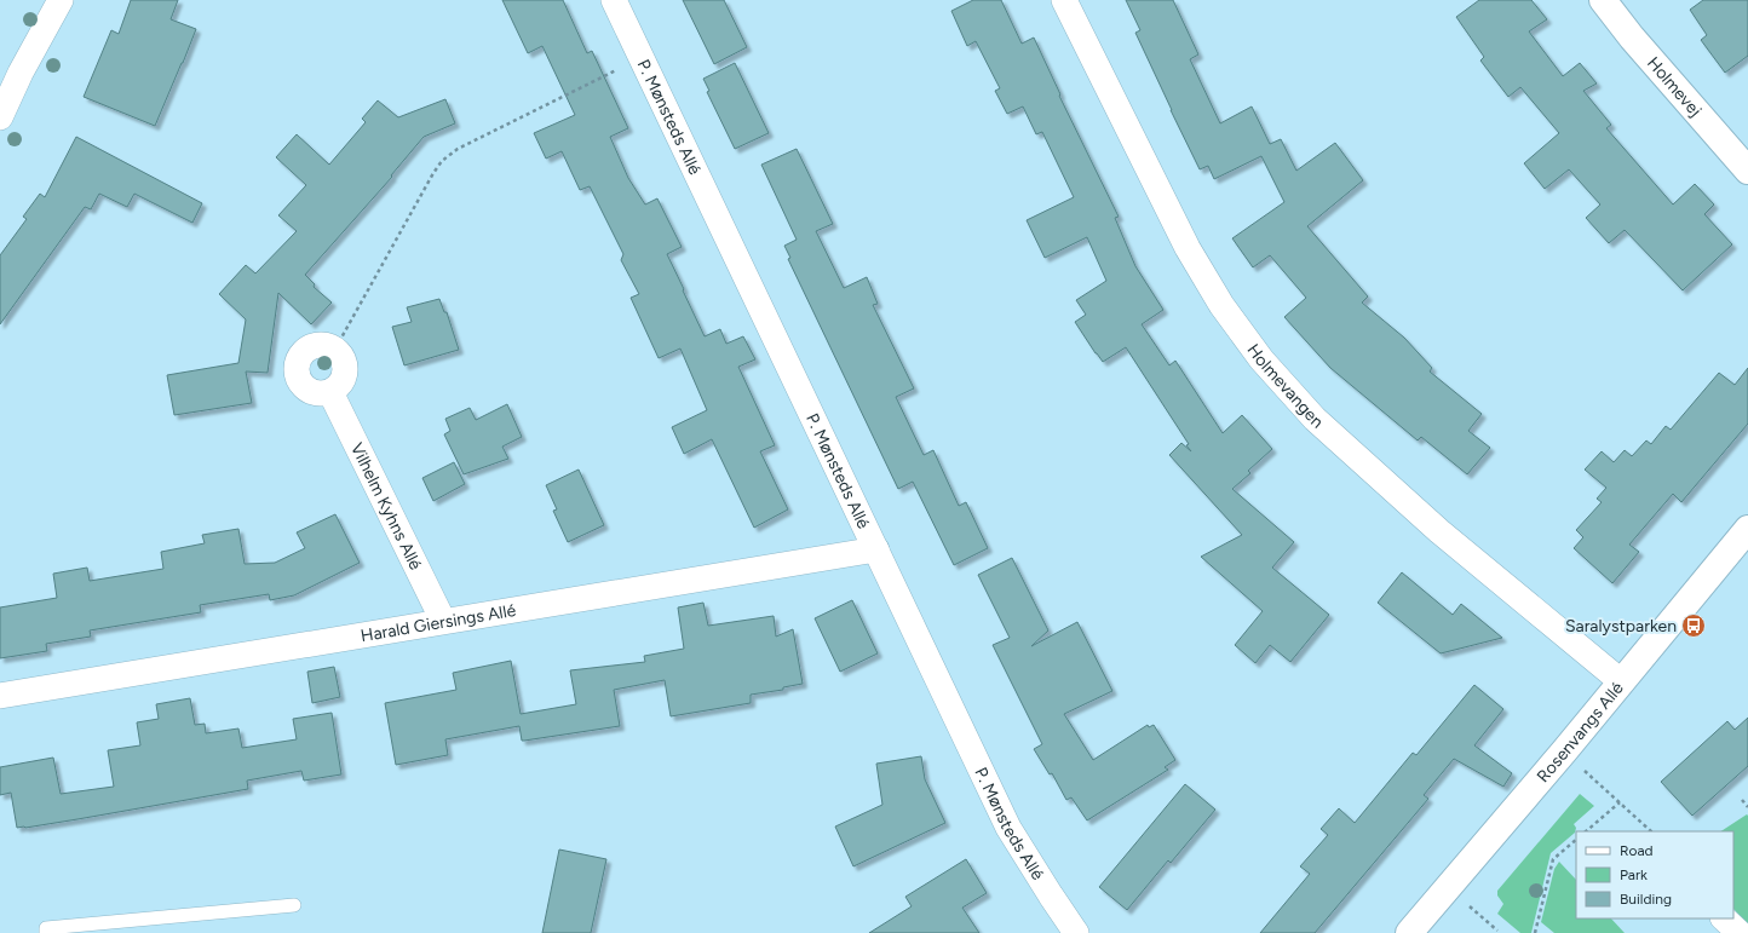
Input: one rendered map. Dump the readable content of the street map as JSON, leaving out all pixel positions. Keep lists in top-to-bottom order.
{
  "streets": {
    "street": [
      "Holmevej",
      "P. Mønsteds Allé",
      "Holmevangen",
      "Vilhelm Kyhns Allé",
      "Harald Giersings Allé",
      "Rosenvangs Allé"
    ]
  },
  "crossings": [
    ["P. Mønsteds Allé", "Harald Giersings Allé"],
    ["Holmevangen", "Rosenvangs Allé"],
    ["Vilhelm Kyhns Allé", "Harald Giersings Allé"]
  ],
  "places": {
    "bus stop": ["Saralystparken"]
  },
  "legend": ["Road", "Park", "Building"]
}
